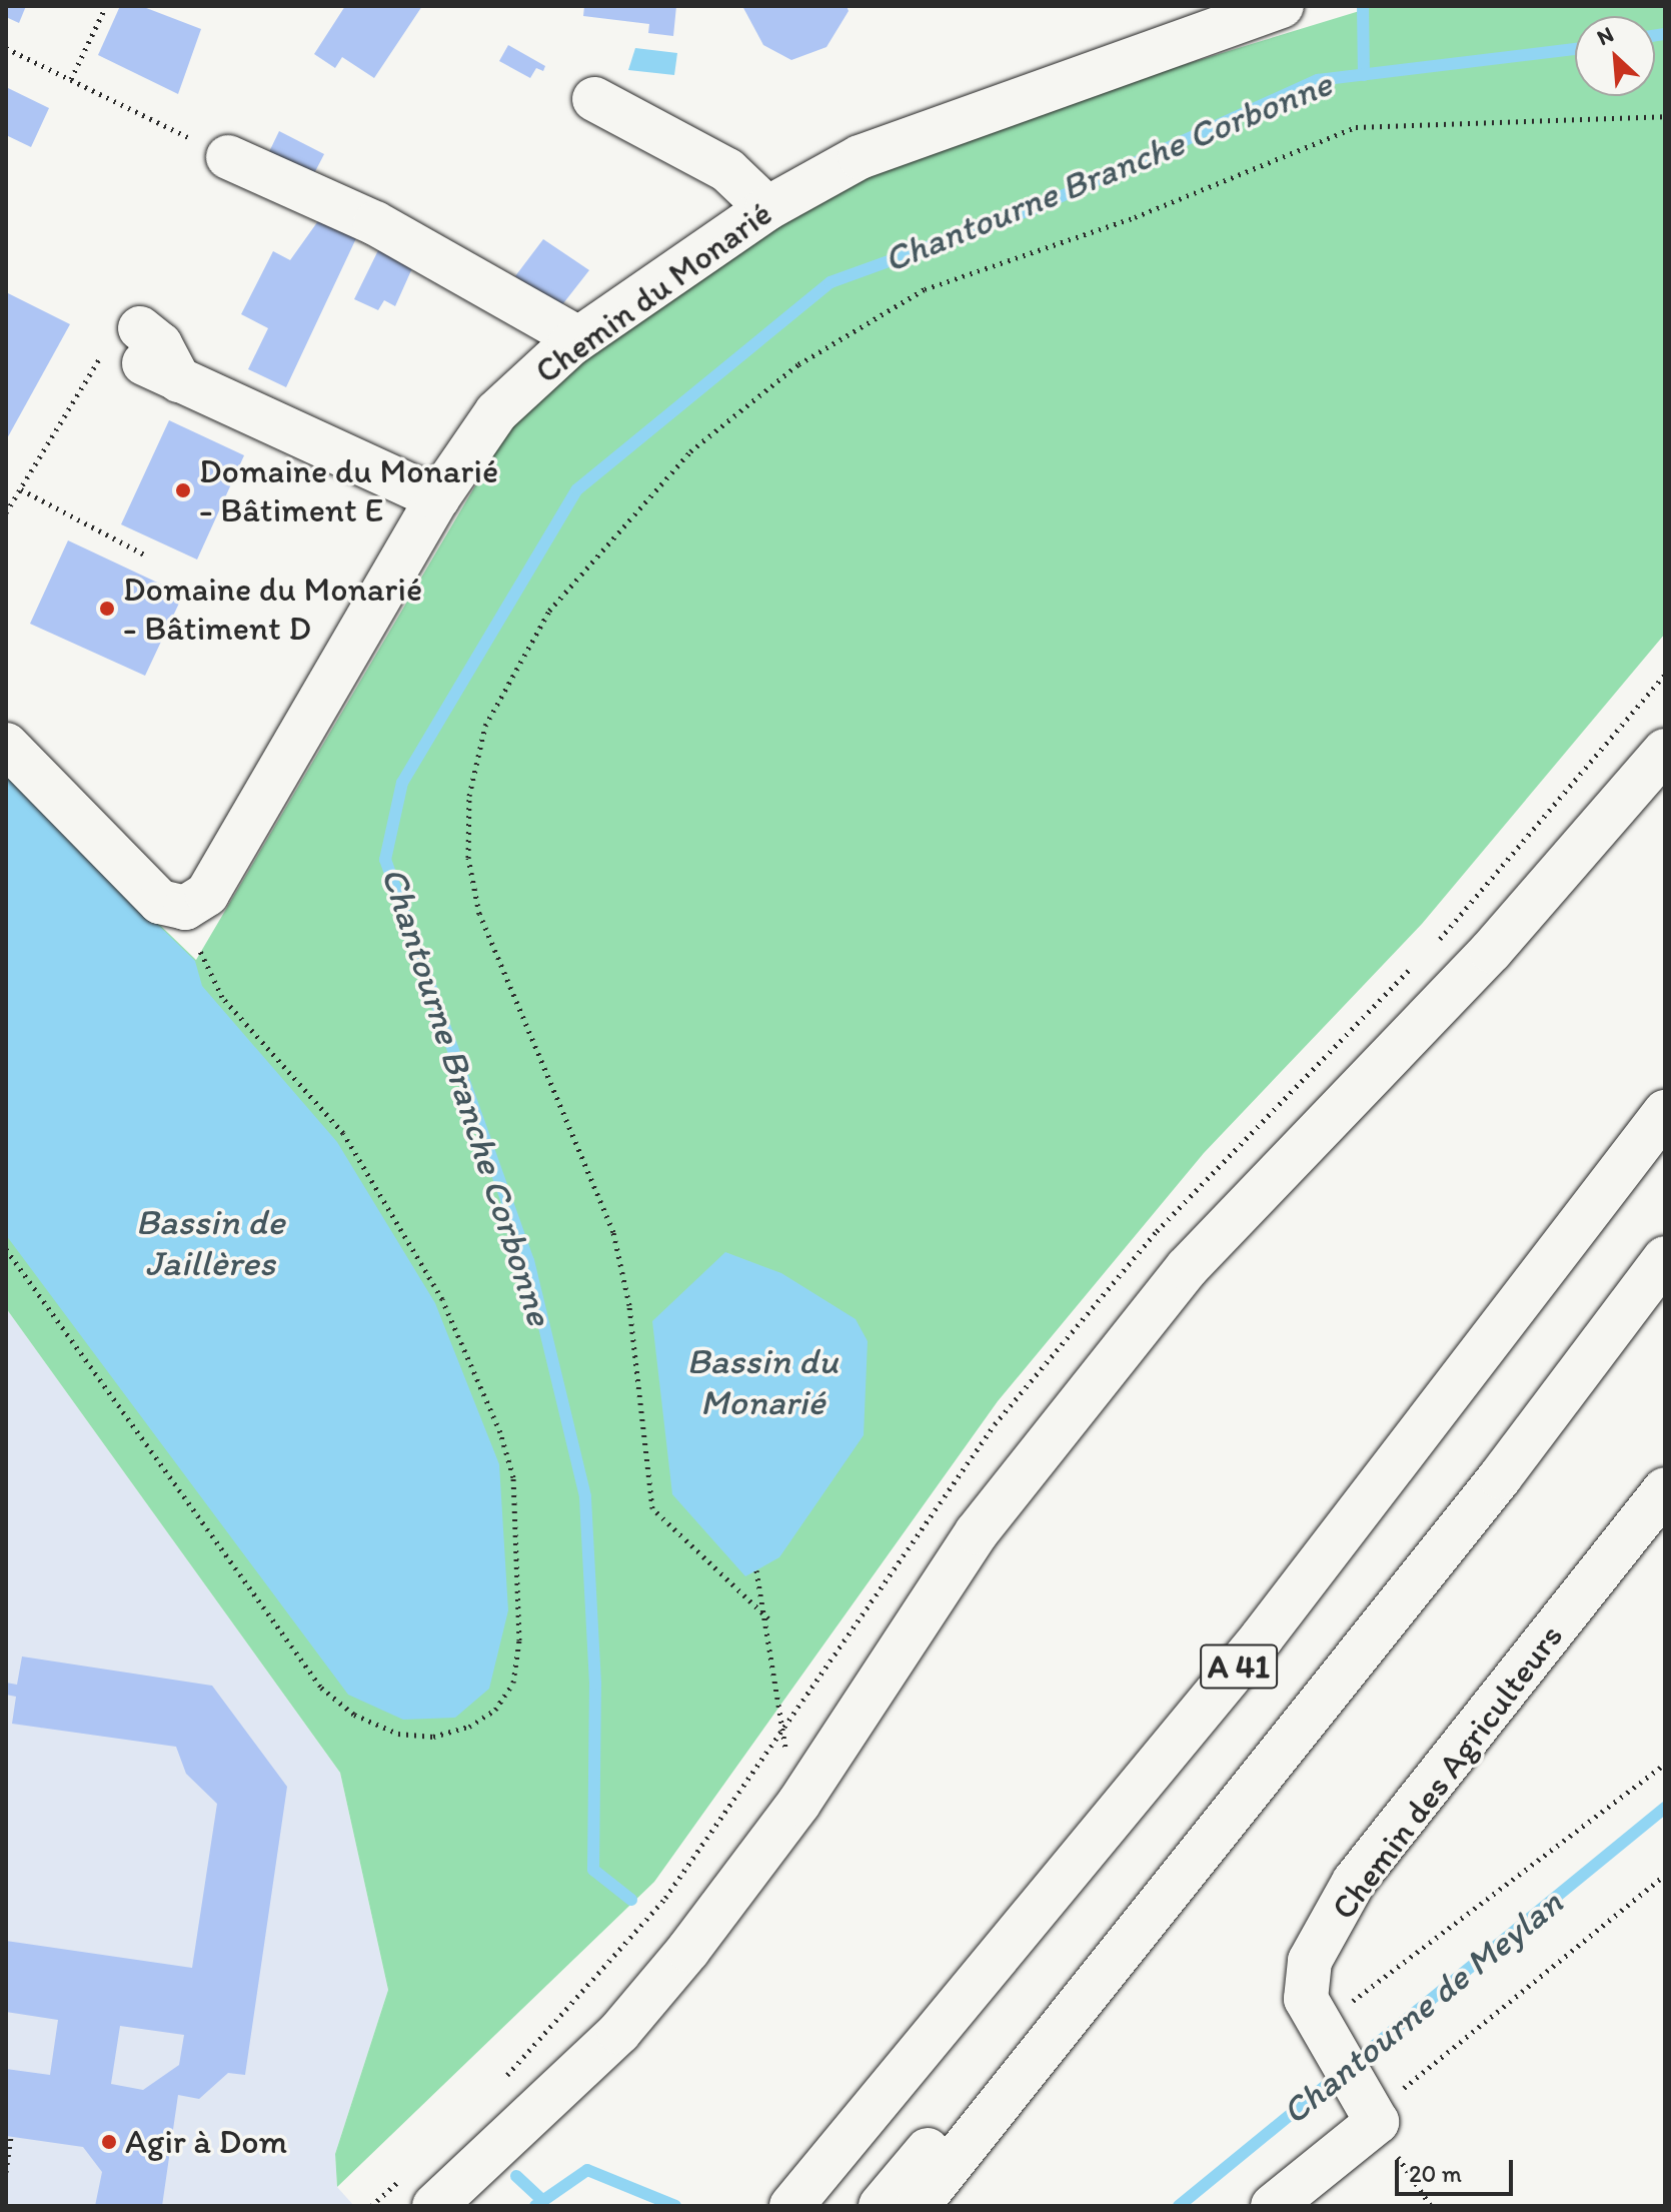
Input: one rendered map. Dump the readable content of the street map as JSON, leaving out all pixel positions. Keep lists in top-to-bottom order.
{
  "streets": {
    "main road": ["Chemin du Monarié", "A 41", "Chemin des Agriculteurs"]
  },
  "water": [
    "Chantourne Branche Corbonne",
    "Bassin de Jaillères",
    "Bassin du Monarié",
    "Chantourne de Meylan"
  ],
  "places": ["Domaine du Monarié - Bâtiment E", "Domaine du Monarié - Bâtiment D", "Agir à Dom"],
  "scale_bar": "20 m",
  "north": "top left"
}
